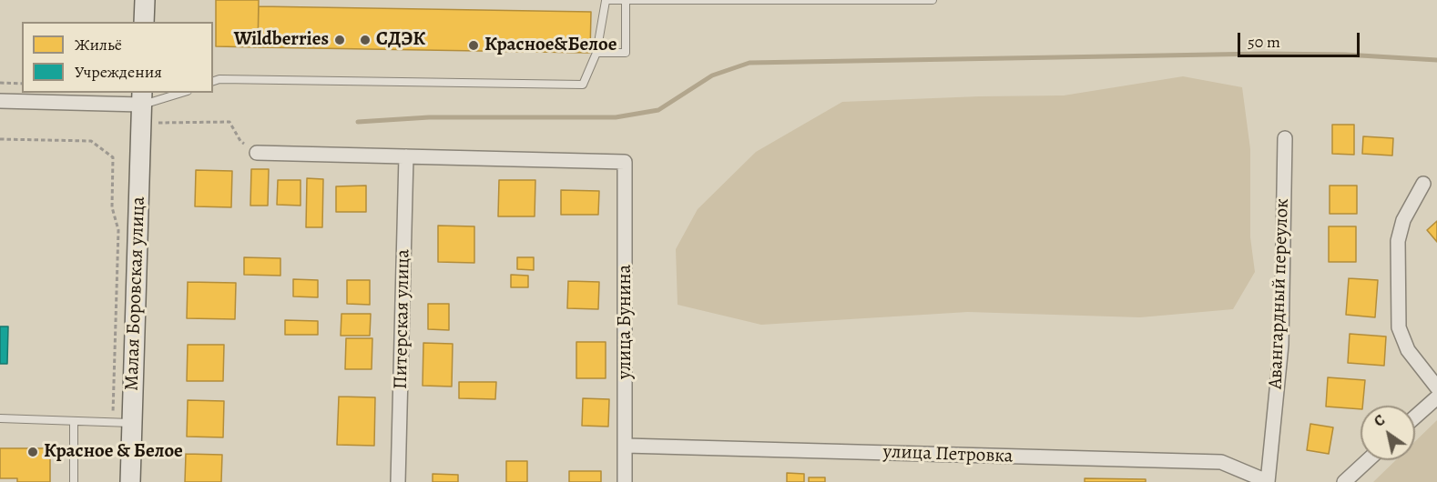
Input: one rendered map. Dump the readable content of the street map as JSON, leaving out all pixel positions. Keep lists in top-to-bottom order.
{
  "streets": {
    "street": [
      "Малая Боровская улица",
      "Авангардный переулок",
      "Питерская улица",
      "улица Бунина",
      "улица Петровка"
    ]
  },
  "crossings": [
    ["Авангардный переулок", "улица Петровка"],
    ["Питерская улица", "улица Бунина"],
    ["улица Бунина", "улица Петровка"]
  ],
  "places": [
    "Wildberries",
    "СДЭК",
    "Красное&Белое",
    "Красное & Белое"
  ],
  "legend": ["Жильё", "Учреждения"],
  "scale_bar": "50 m",
  "north": "top left"
}
